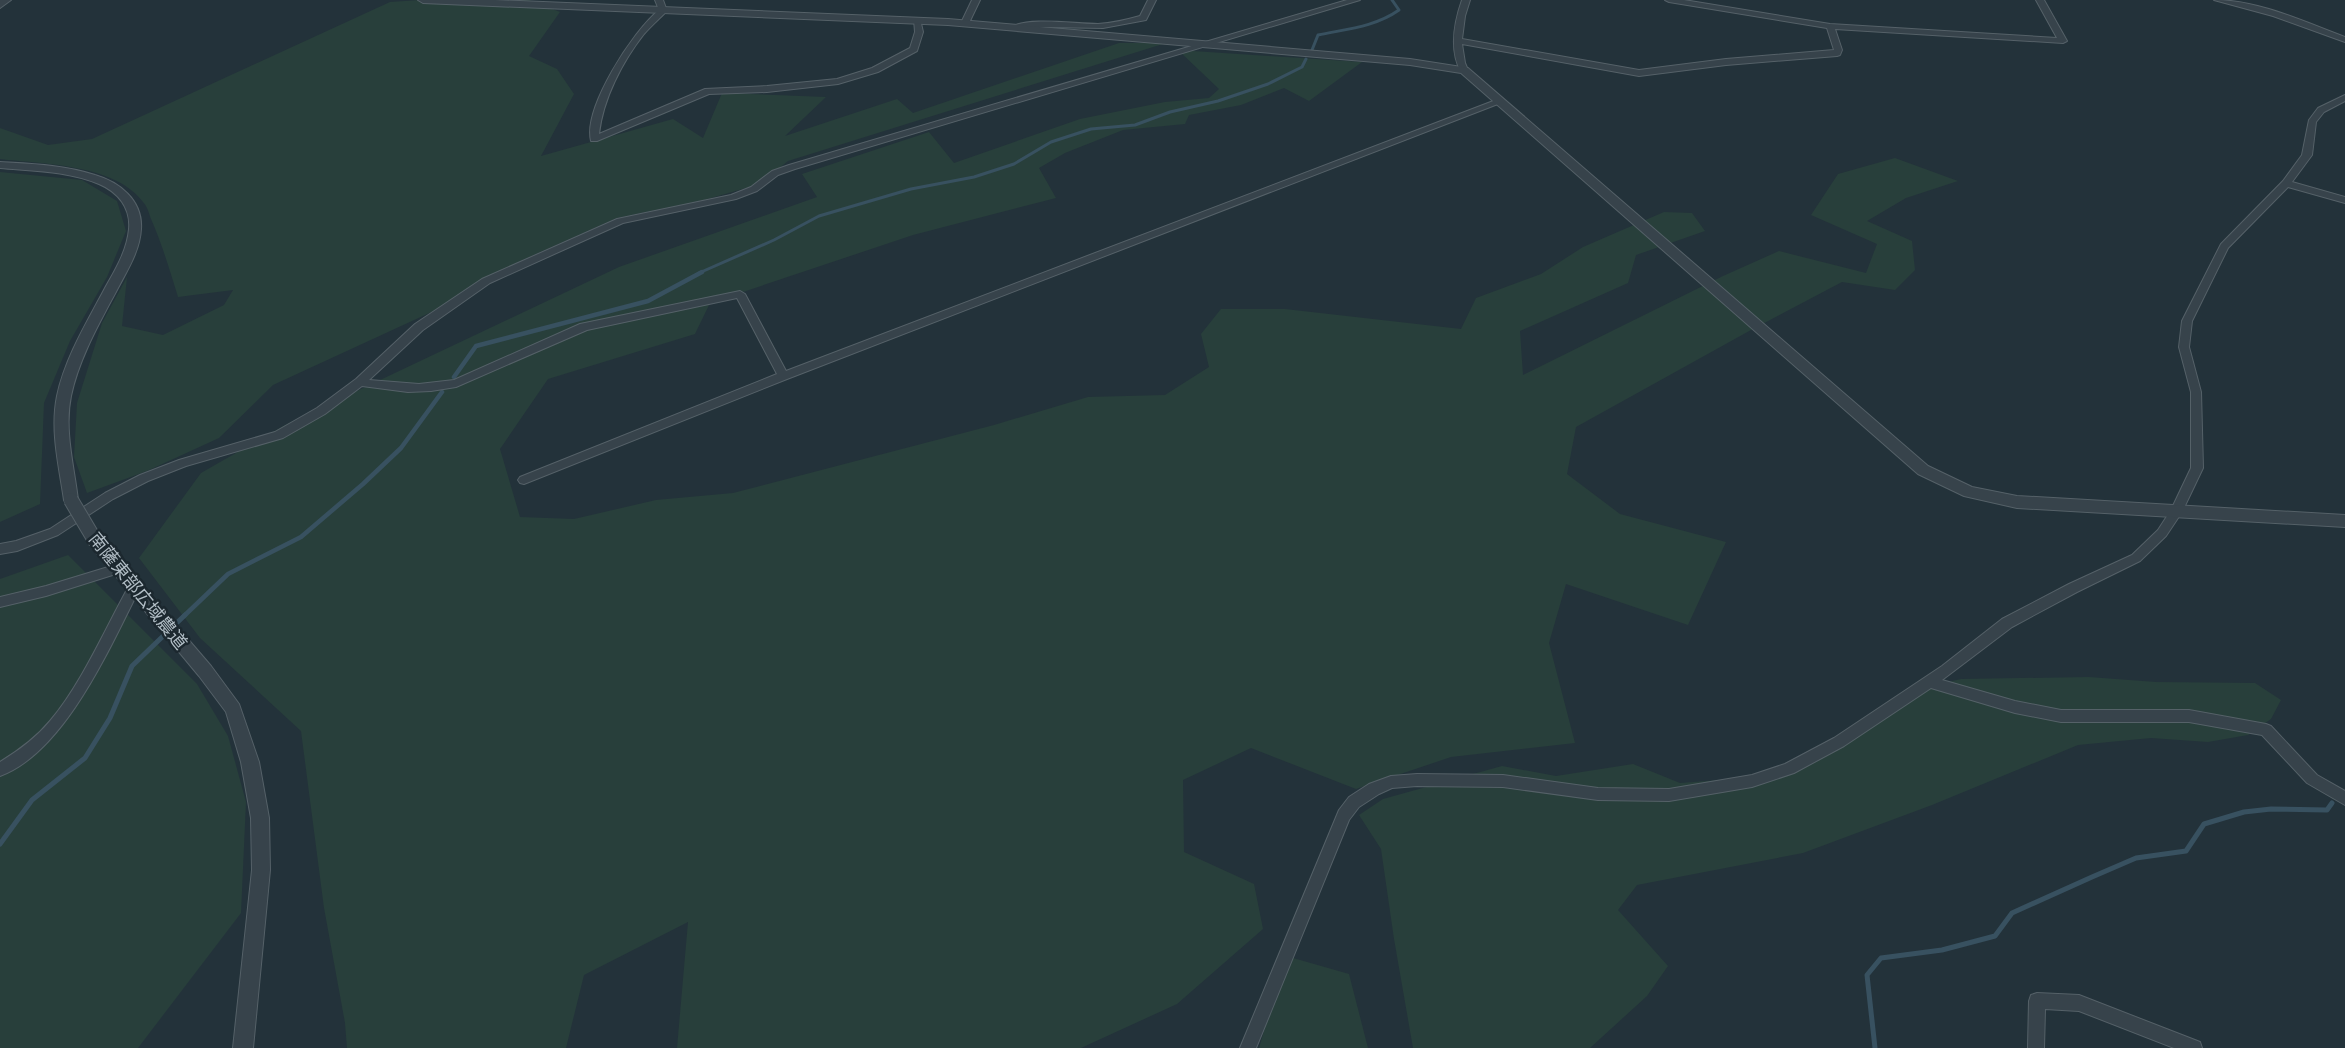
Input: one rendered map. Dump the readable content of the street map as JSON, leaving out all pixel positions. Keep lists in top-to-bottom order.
{
  "streets": {
    "street": ["南薩東部広域農道"]
  }
}
